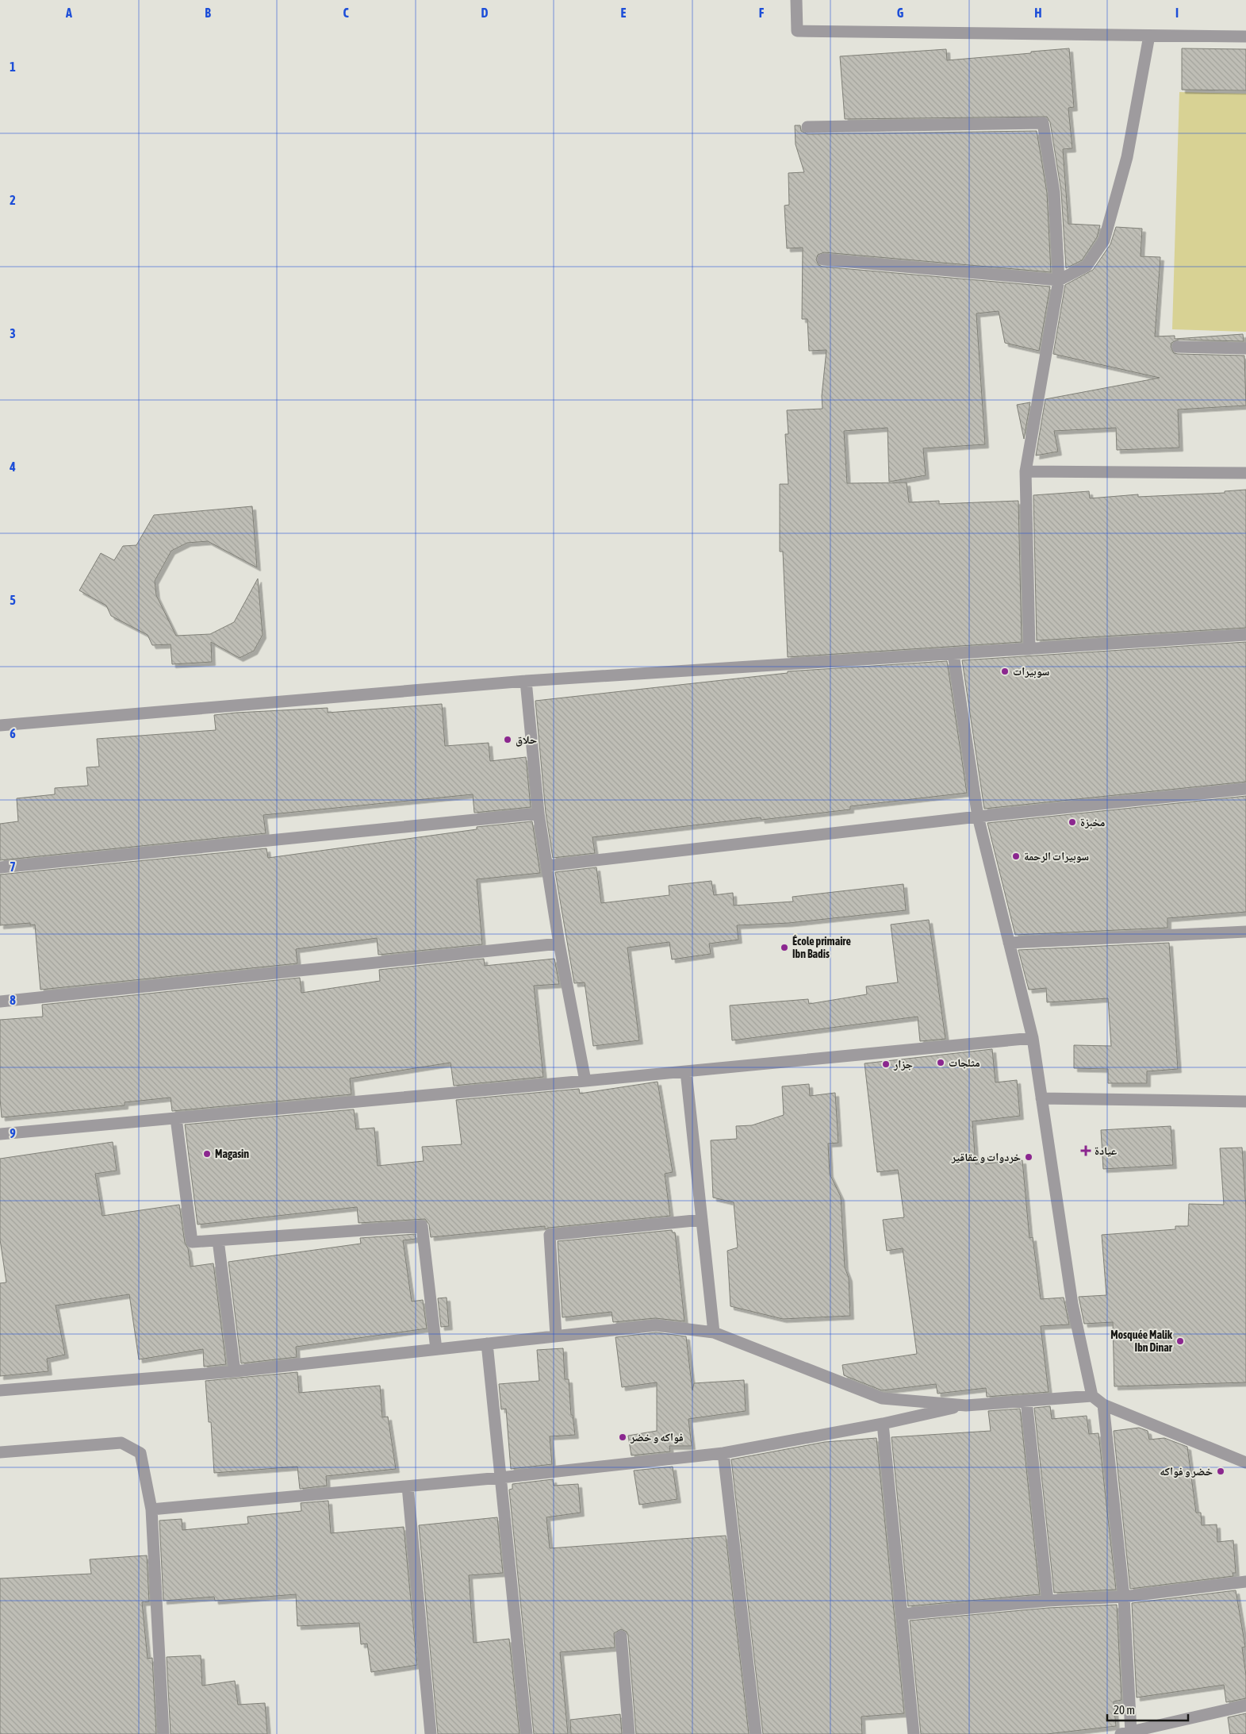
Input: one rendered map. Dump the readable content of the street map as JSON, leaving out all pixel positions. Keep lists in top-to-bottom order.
{
  "places": {
    "other": [
      "سوبيرات",
      "حلاق",
      "مخبزة",
      "سوبيرات الرحمة",
      "École primaire Ibn Badis",
      "مثلجات",
      "جزار",
      "Magasin",
      "خردوات و عقاقير",
      "Mosquée Malik Ibn Dinar",
      "فواكه و خضر",
      "خضر و فواكه"
    ],
    "health": ["عيادة"]
  },
  "scale_bar": "20 m",
  "grid": {
    "columns": [
      "A",
      "B",
      "C",
      "D",
      "E",
      "F",
      "G",
      "H",
      "I"
    ],
    "rows": [
      "1",
      "2",
      "3",
      "4",
      "5",
      "6",
      "7",
      "8",
      "9"
    ]
  }
}
